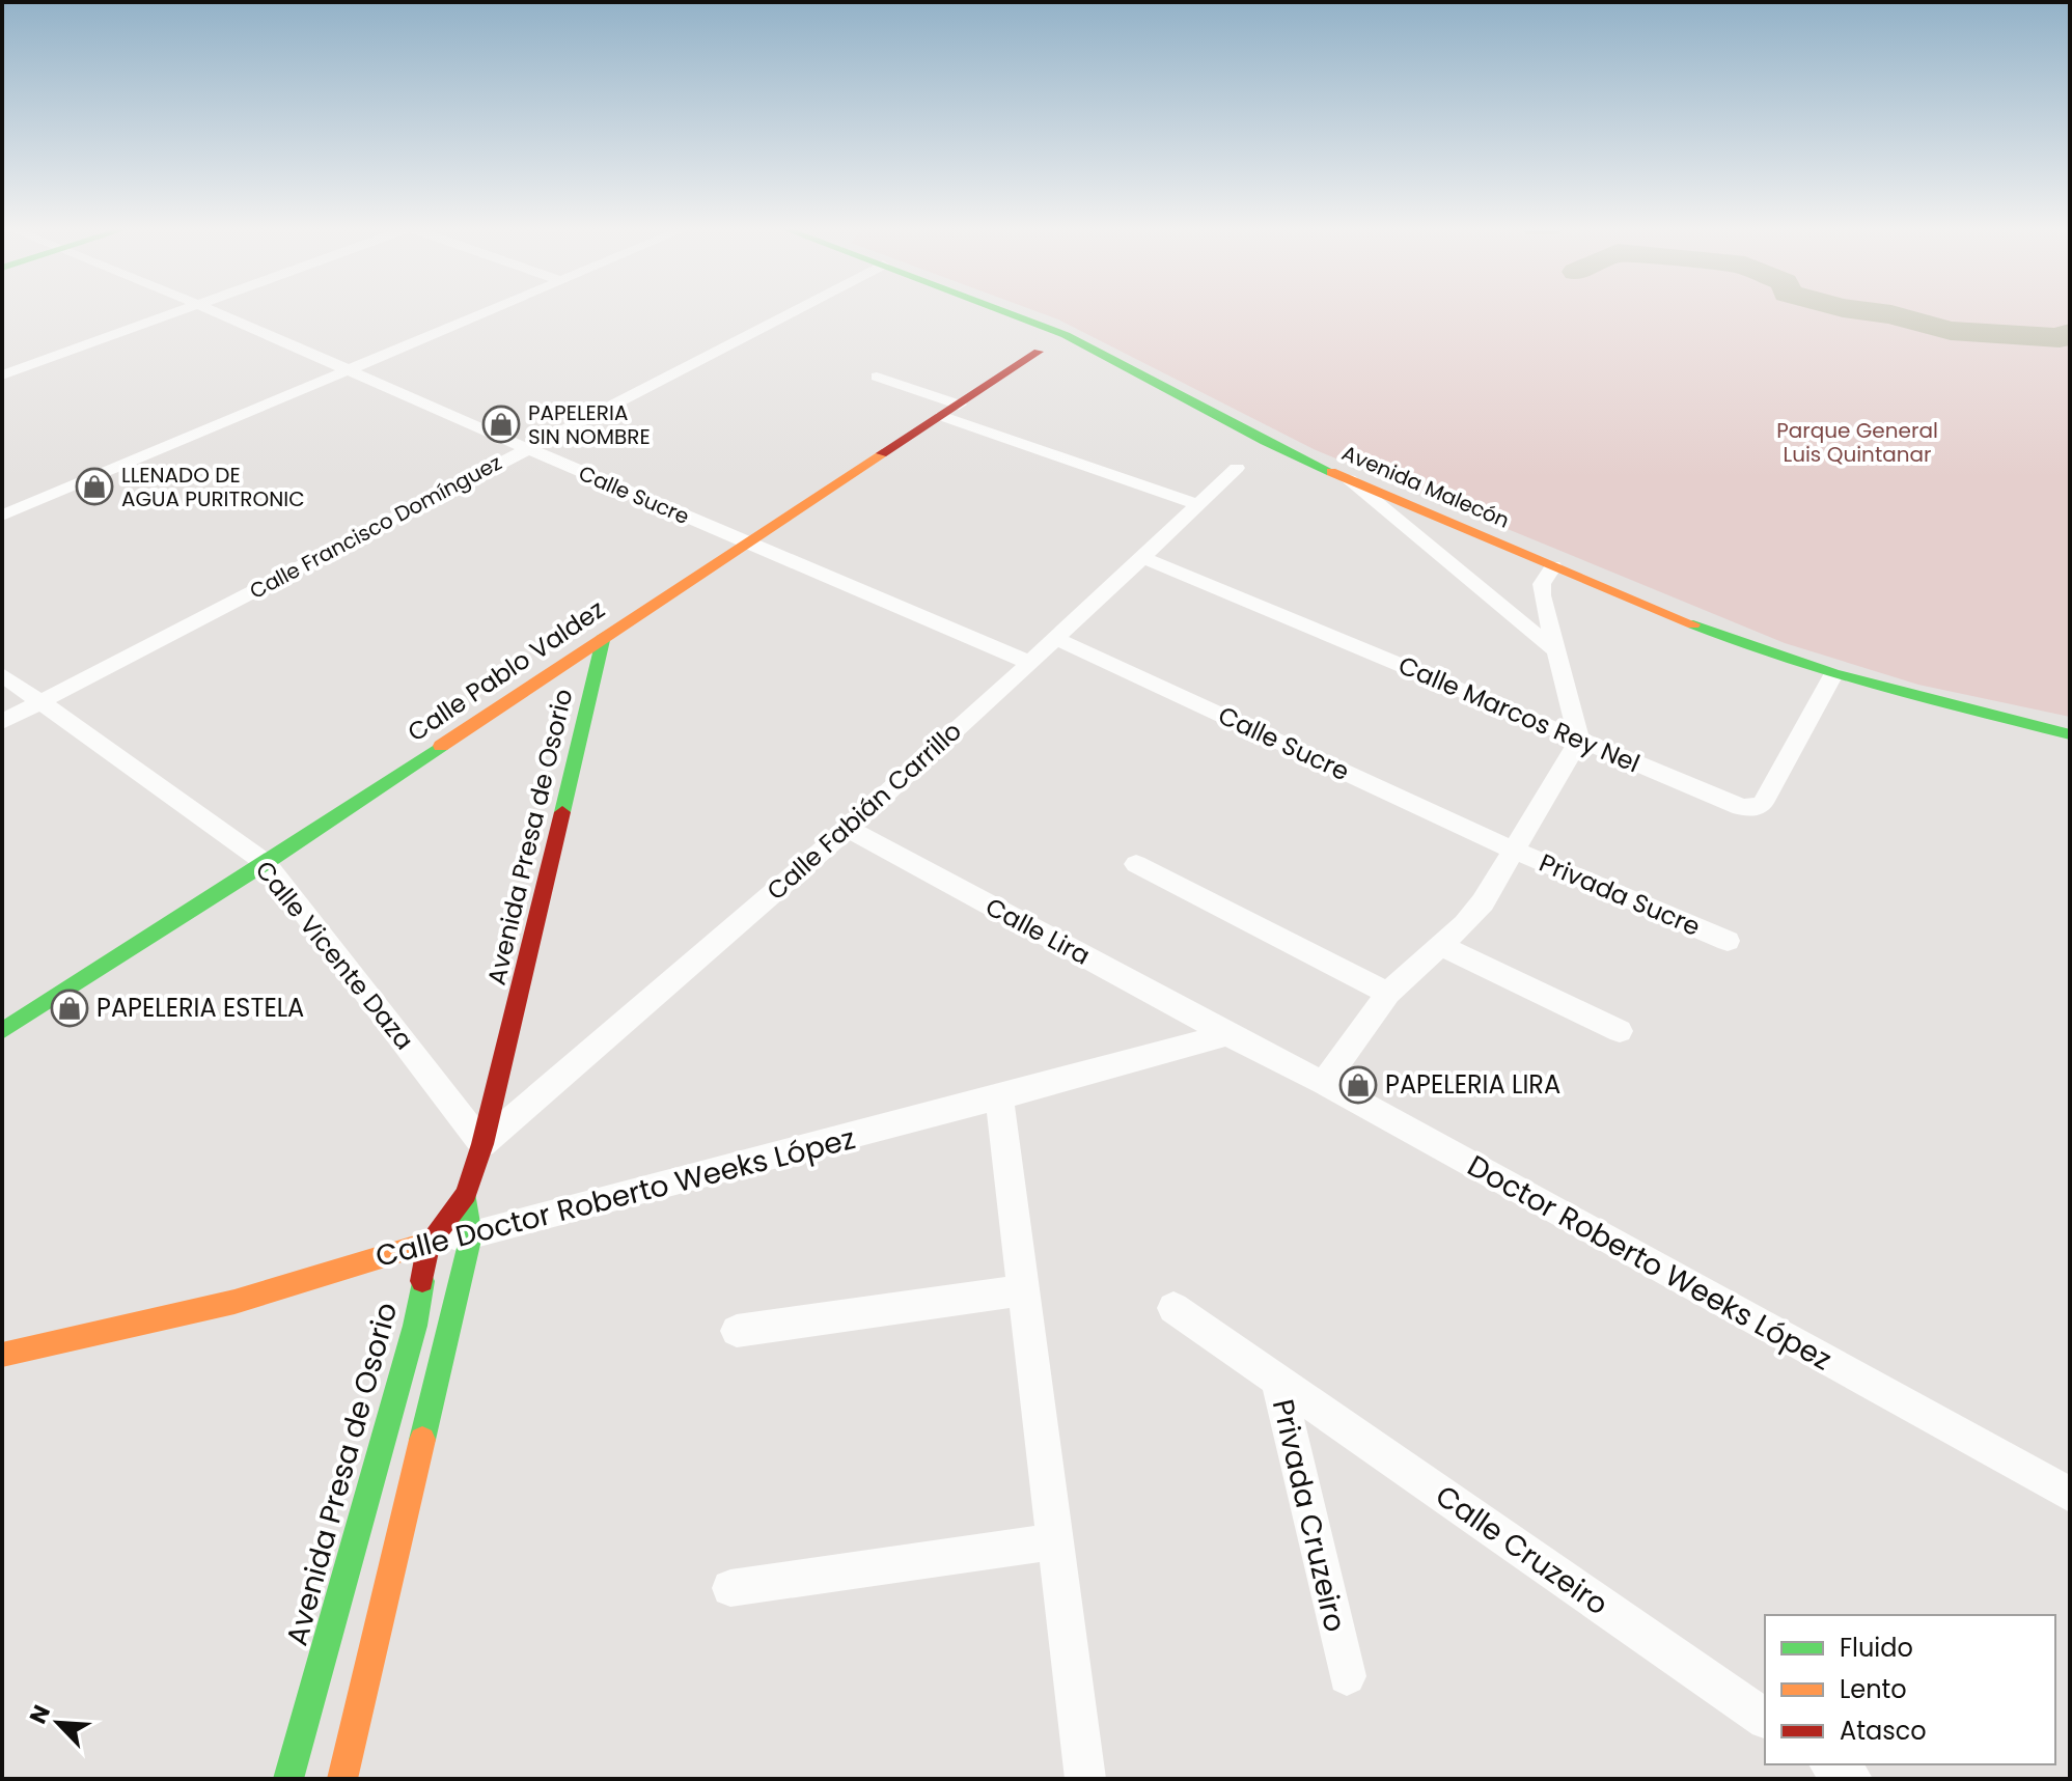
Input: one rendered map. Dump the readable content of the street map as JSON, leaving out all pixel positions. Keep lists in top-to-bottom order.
{
  "streets": {
    "street": [
      "Avenida Malecón",
      "Calle Sucre",
      "Calle Francisco Domínguez",
      "Calle Pablo Valdez",
      "Calle Marcos Rey Nel",
      "Calle Fabián Carrillo",
      "Avenida Presa de Osorio",
      "Privada Sucre",
      "Calle Lira",
      "Calle Vicente Daza",
      "Calle Doctor Roberto Weeks López",
      "Doctor Roberto Weeks López",
      "Privada Cruzeiro",
      "Calle Cruzeiro"
    ]
  },
  "crossings": [
    ["Avenida Malecón", "Calle Marcos Rey Nel"],
    ["Calle Sucre", "Calle Francisco Domínguez"],
    ["Calle Sucre", "Calle Pablo Valdez"],
    ["Calle Sucre", "Calle Fabián Carrillo"],
    ["Calle Sucre", "Privada Sucre"],
    ["Calle Francisco Domínguez", "Calle Vicente Daza"],
    ["Calle Pablo Valdez", "Avenida Presa de Osorio"],
    ["Calle Pablo Valdez", "Calle Vicente Daza"],
    ["Calle Marcos Rey Nel", "Calle Fabián Carrillo"],
    ["Calle Fabián Carrillo", "Avenida Presa de Osorio"],
    ["Calle Fabián Carrillo", "Calle Lira"],
    ["Calle Fabián Carrillo", "Calle Vicente Daza"],
    ["Avenida Presa de Osorio", "Calle Vicente Daza"],
    ["Avenida Presa de Osorio", "Calle Doctor Roberto Weeks López"],
    ["Calle Lira", "Calle Doctor Roberto Weeks López"],
    ["Calle Lira", "Doctor Roberto Weeks López"],
    ["Calle Doctor Roberto Weeks López", "Doctor Roberto Weeks López"],
    ["Privada Cruzeiro", "Calle Cruzeiro"]
  ],
  "parks": ["Parque General Luis Quintanar"],
  "places": {
    "shop": [
      "PAPELERIA SIN NOMBRE",
      "LLENADO DE AGUA PURITRONIC",
      "PAPELERIA ESTELA",
      "PAPELERIA LIRA"
    ]
  },
  "legend": ["Fluido", "Lento", "Atasco"],
  "north": "top left"
}
